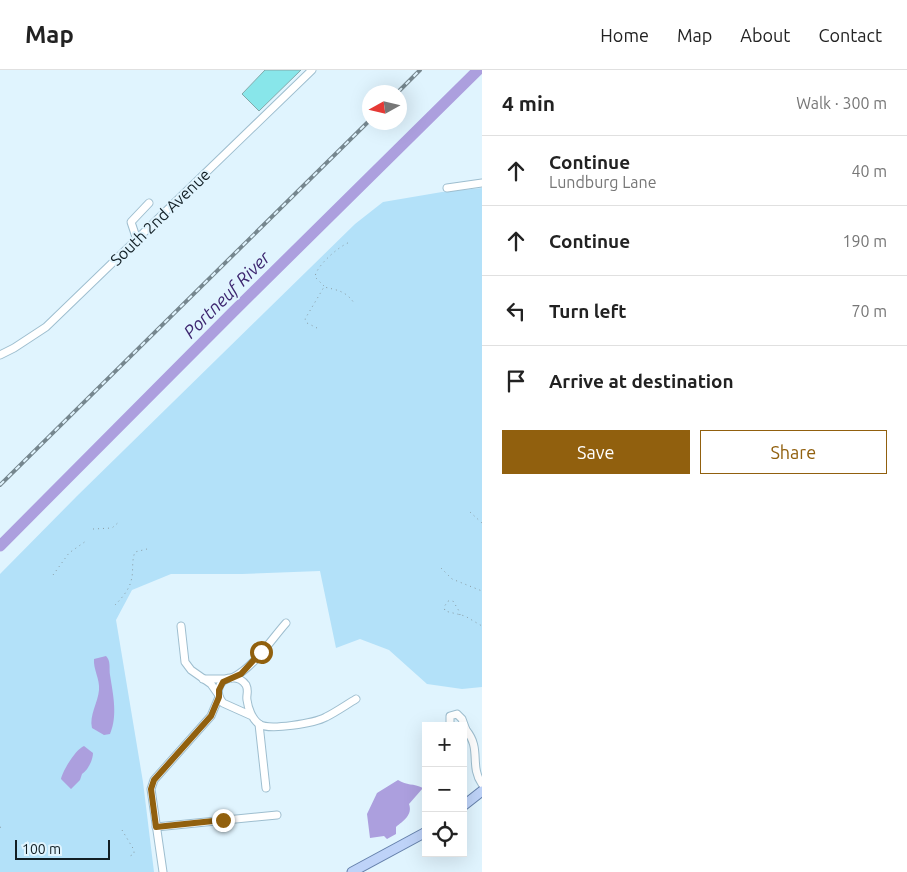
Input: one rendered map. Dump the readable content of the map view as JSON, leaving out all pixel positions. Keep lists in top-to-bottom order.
{
  "streets": {
    "street": ["South 2nd Avenue"]
  },
  "water": ["Portneuf River"],
  "scale_bar": "100 m",
  "north": "left",
  "page": {
    "header": "Map",
    "nav": [
      "Home",
      "Map",
      "About",
      "Contact"
    ],
    "heading": ["4 min", "Walk · 300 m"],
    "list": [
      ["Continue", "Lundburg Lane", "40 m"],
      ["Continue", "190 m"],
      ["Turn left", "70 m"],
      "Arrive at destination"
    ],
    "buttons": ["Save", "Share"],
    "map_buttons": ["+", "−"],
    "scale": "100 m"
  }
}
